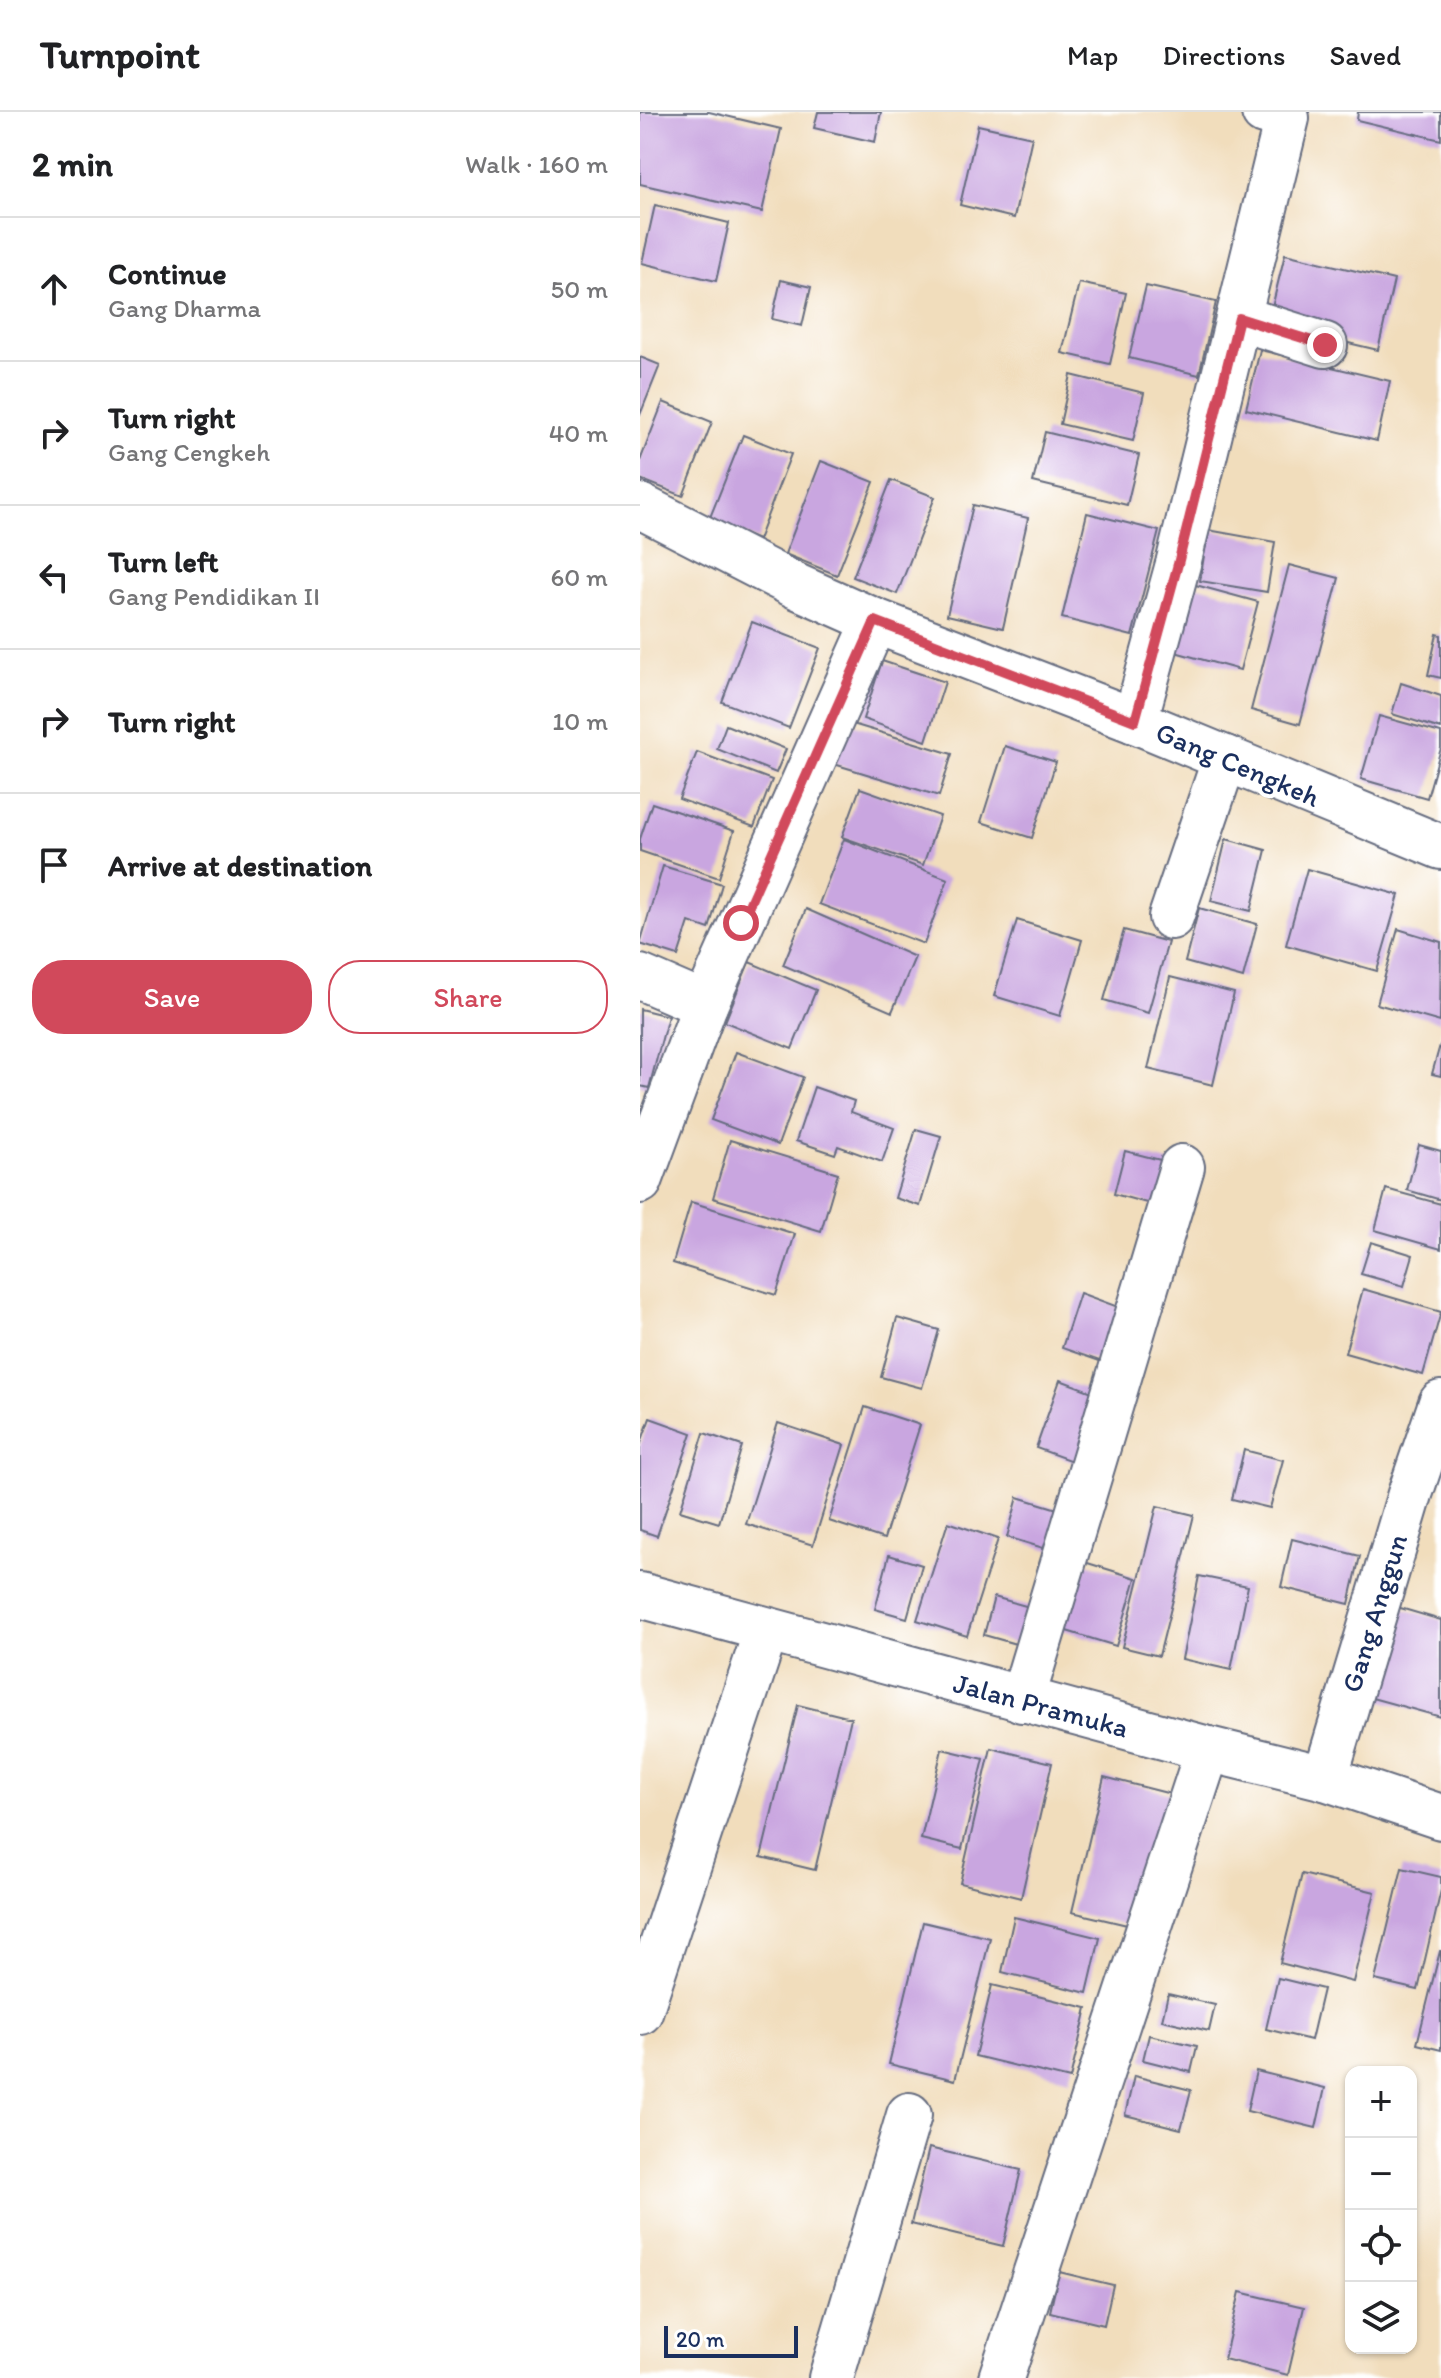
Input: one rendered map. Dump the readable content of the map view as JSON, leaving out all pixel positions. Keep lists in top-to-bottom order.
{
  "streets": {
    "street": ["Gang Cengkeh", "Gang Anggun", "Jalan Pramuka"]
  },
  "crossings": [
    ["Gang Anggun", "Jalan Pramuka"]
  ],
  "scale_bar": "20 m",
  "page": {
    "header": "Turnpoint",
    "nav": ["Map", "Directions", "Saved"],
    "heading": ["2 min", "Walk · 160 m"],
    "list": [
      ["Continue", "Gang Dharma", "50 m"],
      ["Turn right", "Gang Cengkeh", "40 m"],
      ["Turn left", "Gang Pendidikan II", "60 m"],
      ["Turn right", "10 m"],
      "Arrive at destination"
    ],
    "buttons": ["Save", "Share"],
    "map_buttons": ["+", "−"],
    "scale": "20 m"
  }
}
